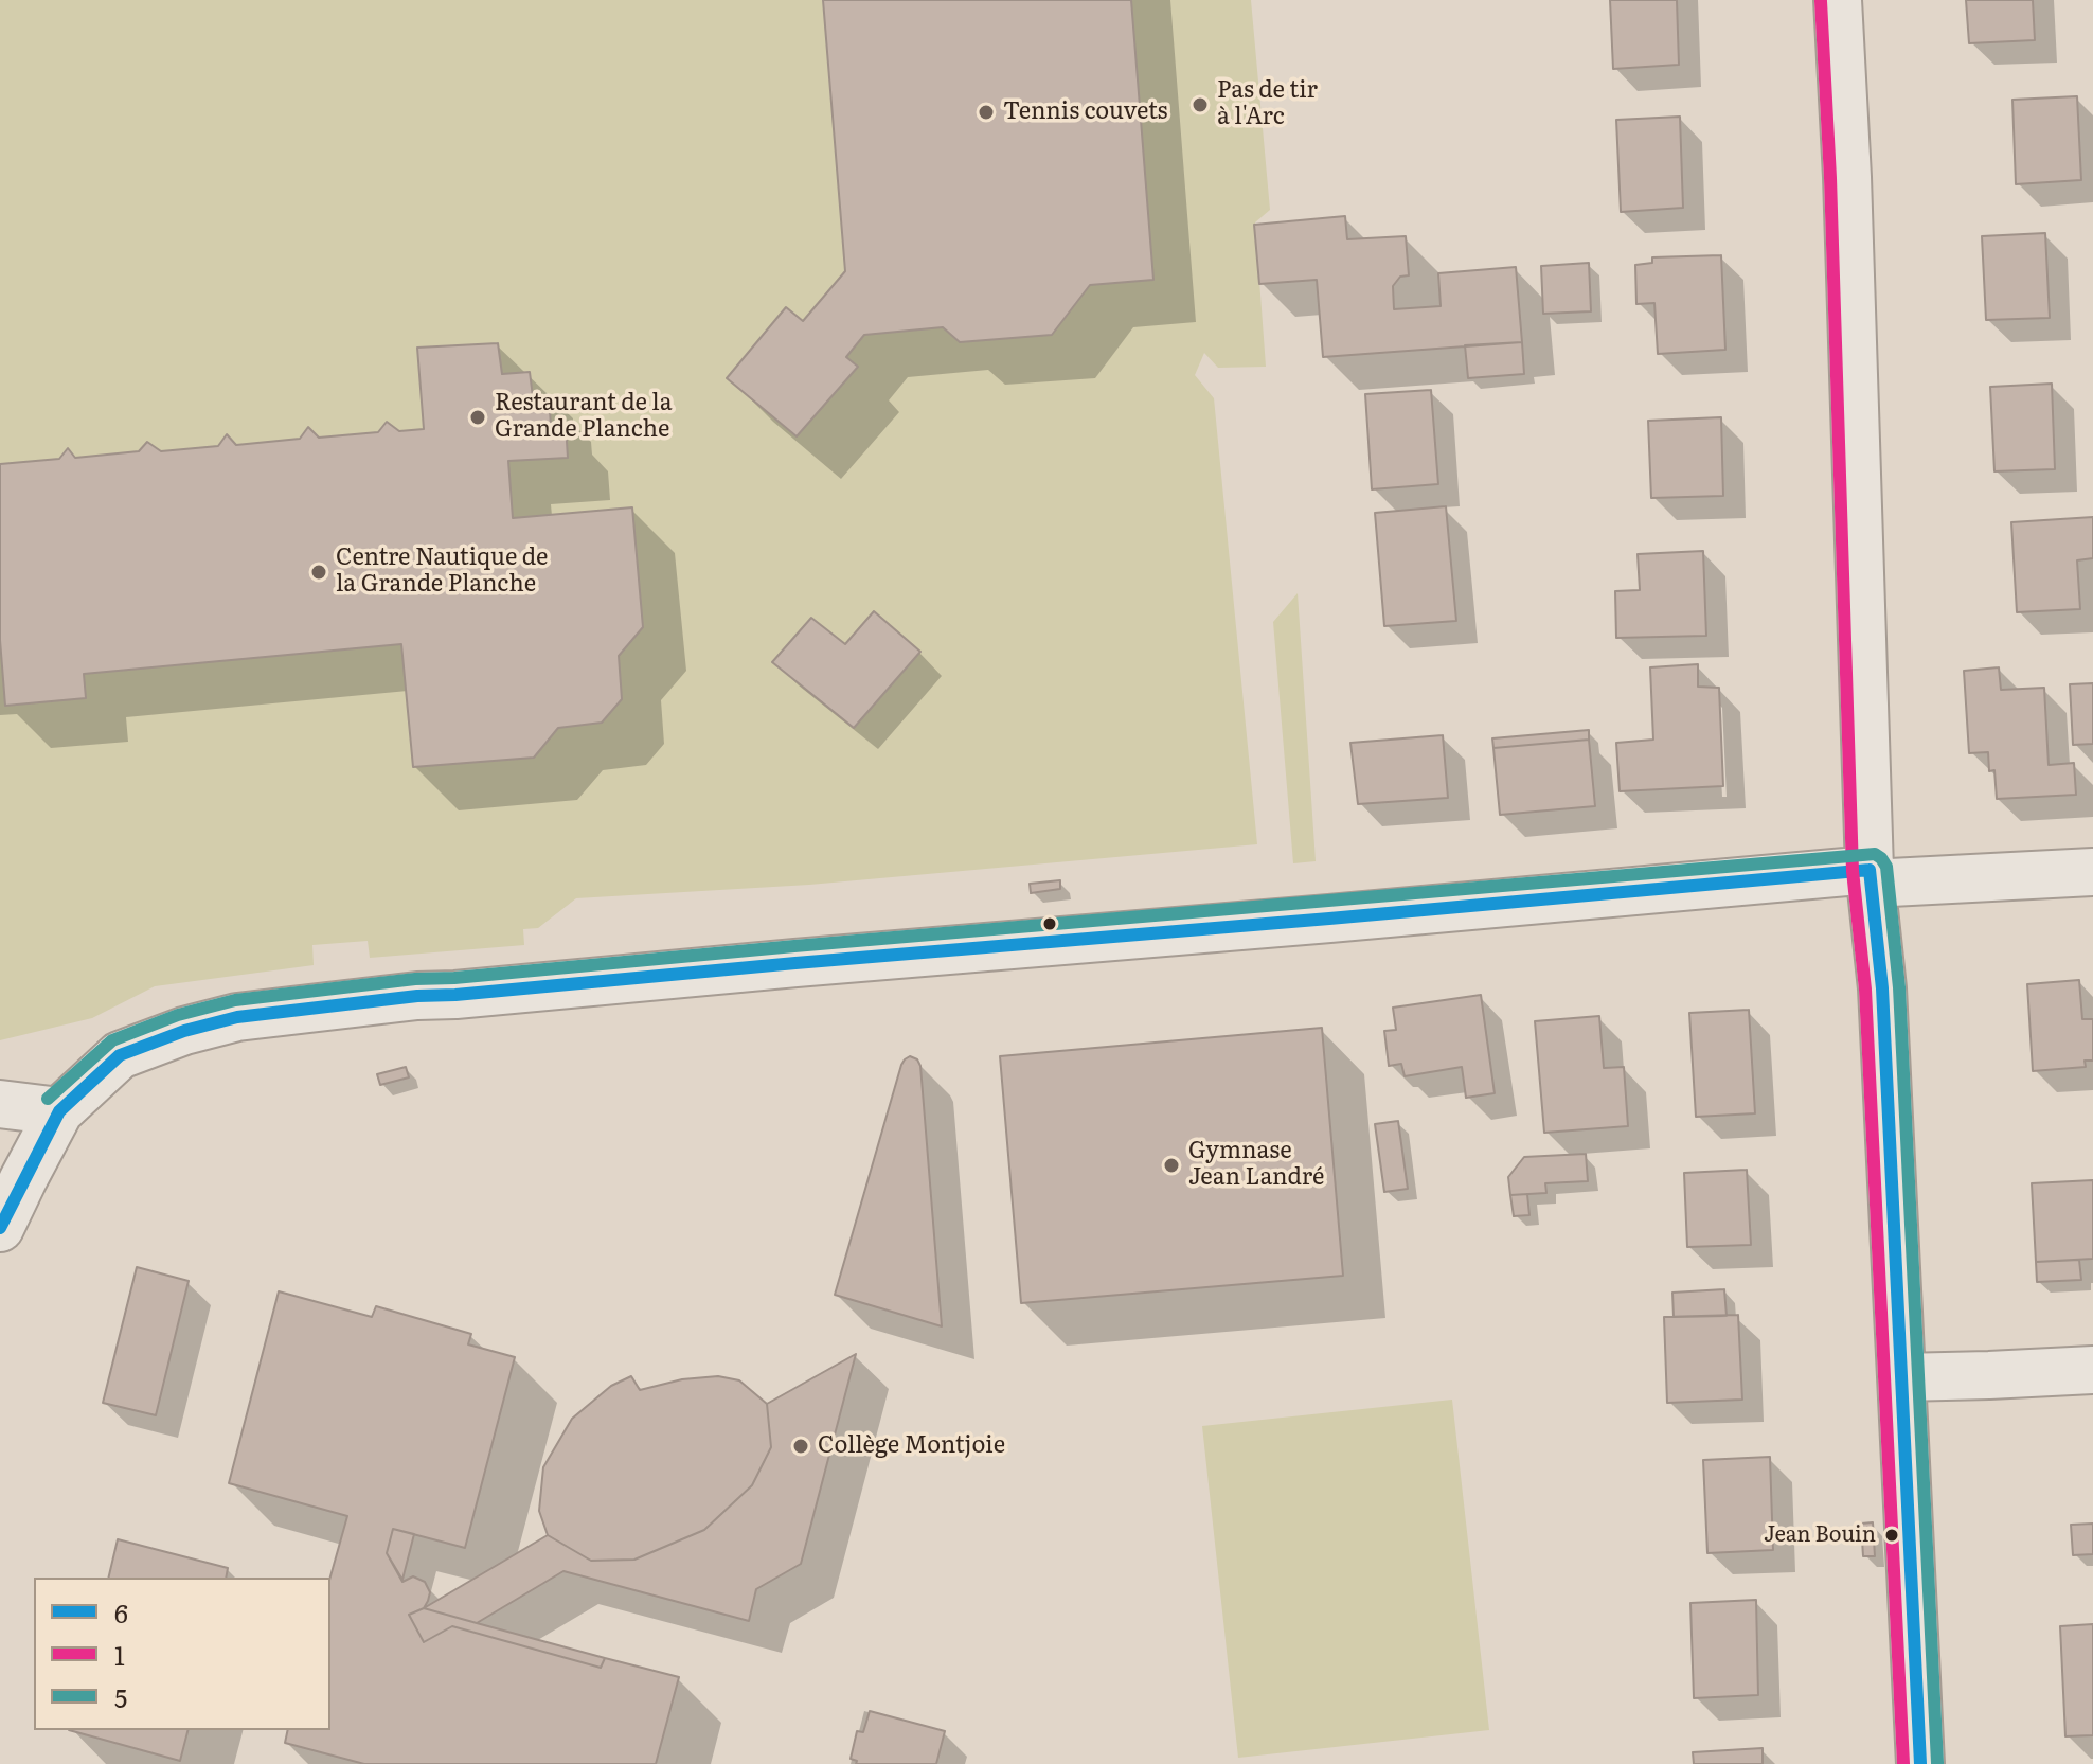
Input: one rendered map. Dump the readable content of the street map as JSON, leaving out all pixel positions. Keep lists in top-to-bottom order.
{
  "places": [
    "Pas de tir à l'Arc",
    "Tennis couvets",
    "Restaurant de la Grande Planche",
    "Centre Nautique de la Grande Planche",
    "Gymnase Jean Landré",
    "Collège Montjoie",
    "Jean Bouin"
  ],
  "lines": ["transit line 1", "transit line 5", "transit line 6"],
  "legend": ["6", "1", "5"]
}
